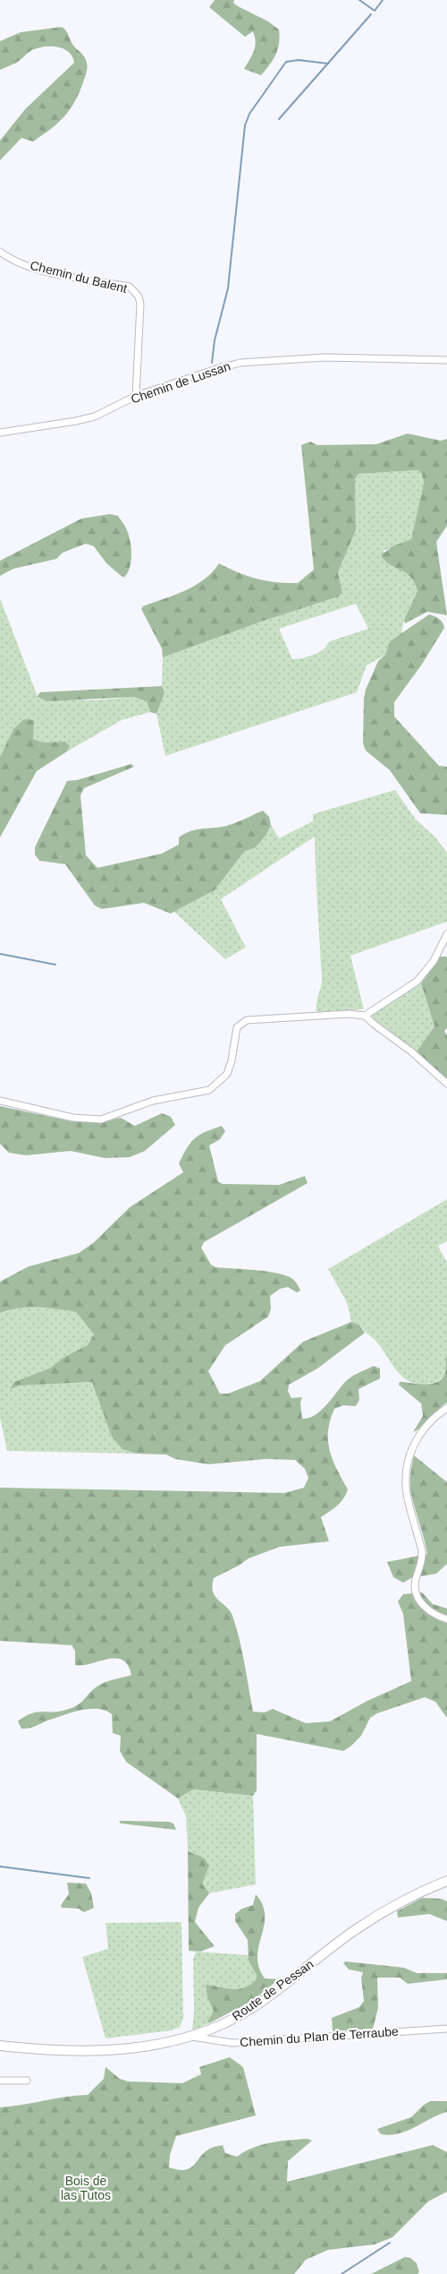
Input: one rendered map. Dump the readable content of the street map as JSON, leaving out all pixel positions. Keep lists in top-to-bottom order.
{
  "streets": {
    "main road": ["Route de Pessan"],
    "street": ["Chemin du Balent", "Chemin de Lussan", "Chemin du Plan de Terraube"]
  },
  "crossings": [
    ["Chemin du Balent", "Chemin de Lussan"],
    ["Route de Pessan", "Chemin du Plan de Terraube"]
  ],
  "parks": ["Bois de las Tutos"]
}
